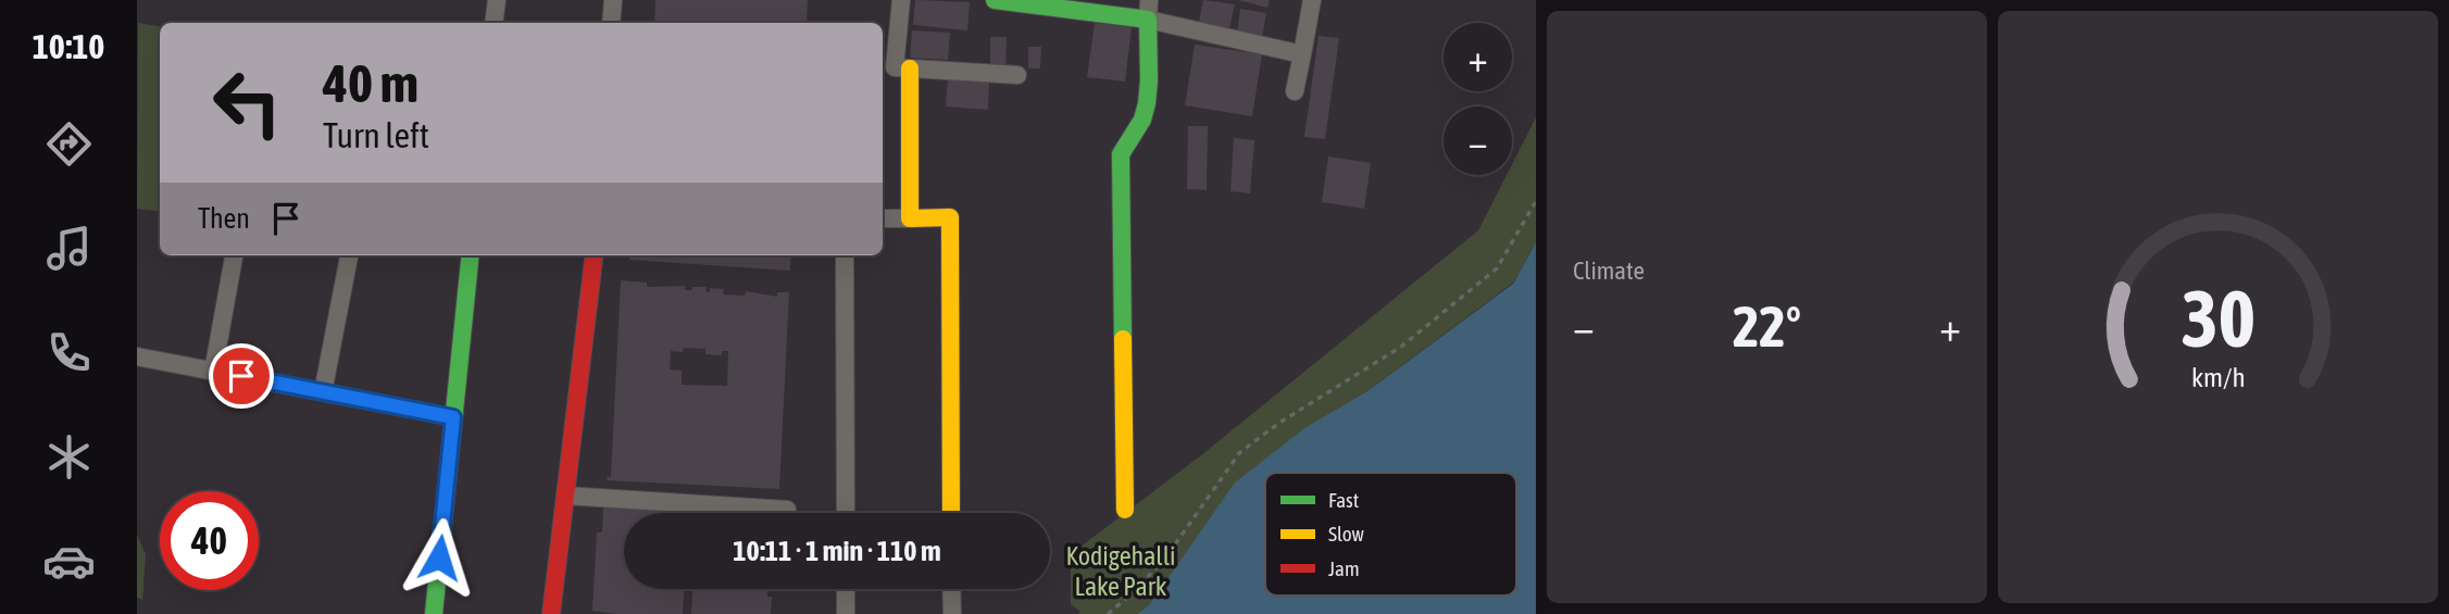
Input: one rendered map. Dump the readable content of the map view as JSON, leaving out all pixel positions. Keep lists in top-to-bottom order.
{
  "parks": ["Kodigehalli Lake Park"],
  "legend": ["Fast", "Slow", "Jam"],
  "page": {
    "tabs": "10:10",
    "tile": "Climate",
    "map_buttons": ["+", "−"],
    "turn": ["40 m", "Turn left"],
    "then": "Then",
    "heat": ["−", "22°", "+"],
    "limit": "40",
    "trip": "10:11 · 1 min · 110 m",
    "gauge": ["30", "km/h"]
  }
}
